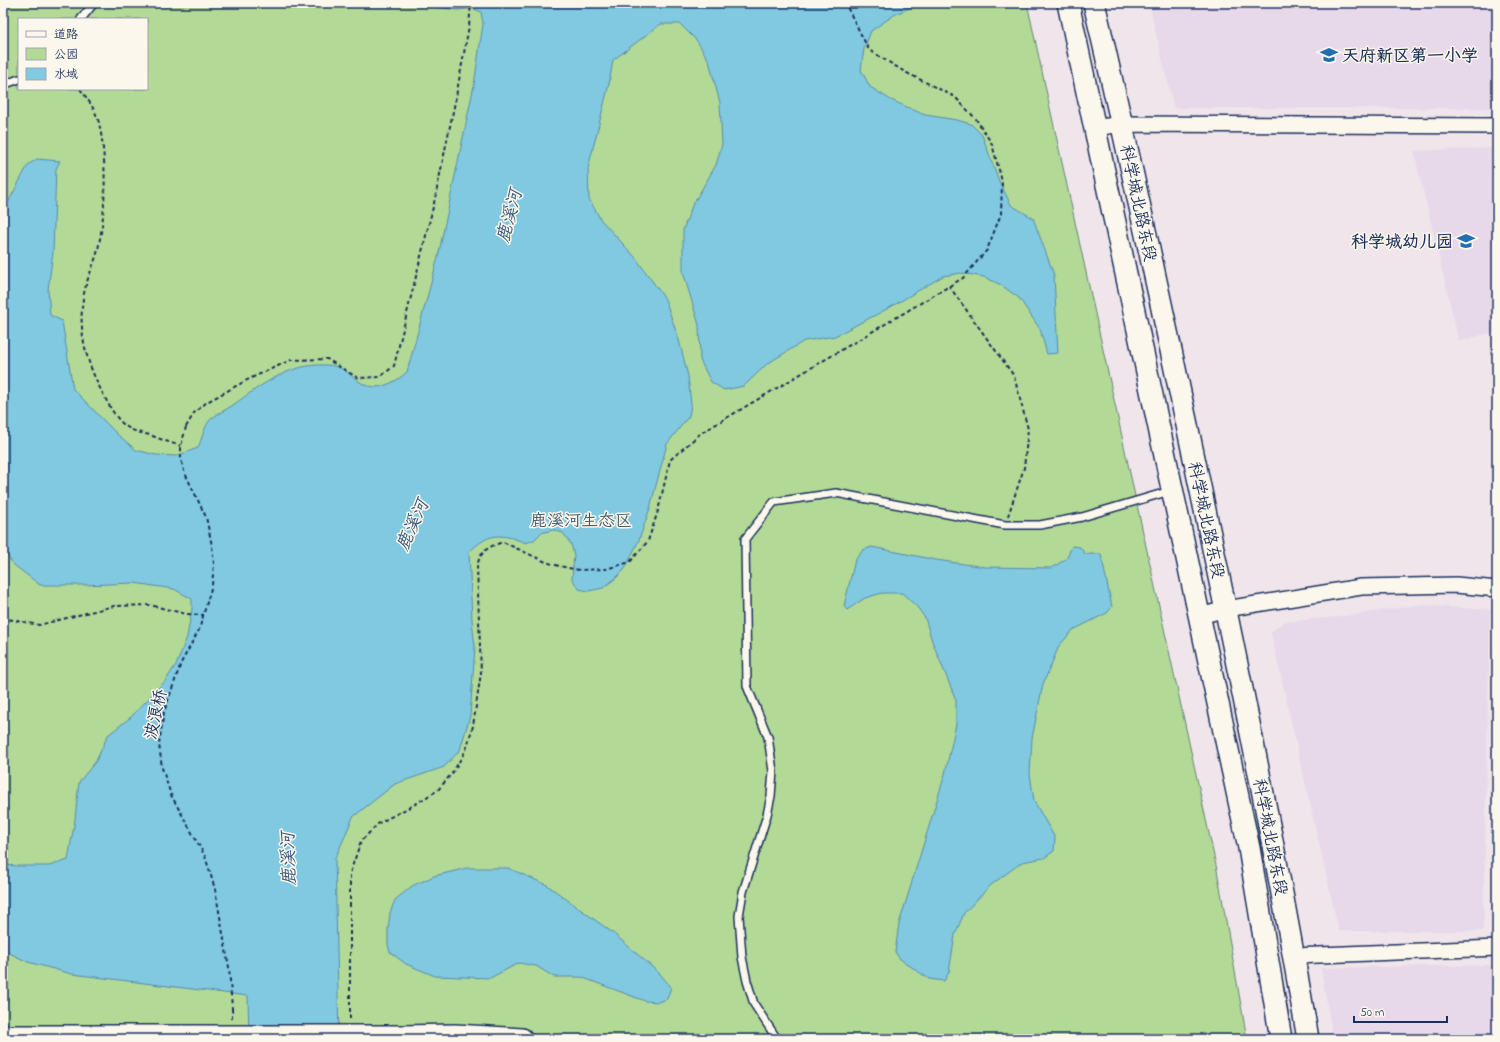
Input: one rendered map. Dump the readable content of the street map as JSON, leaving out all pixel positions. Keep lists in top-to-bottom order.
{
  "streets": {
    "main road": ["科学城北路东段"],
    "path": ["波浪桥"]
  },
  "water": ["鹿溪河"],
  "parks": ["鹿溪河生态区"],
  "places": {
    "school or university": ["天府新区第一小学", "科学城幼儿园"]
  },
  "legend": ["道路", "公园", "水域"],
  "scale_bar": "50 m"
}
